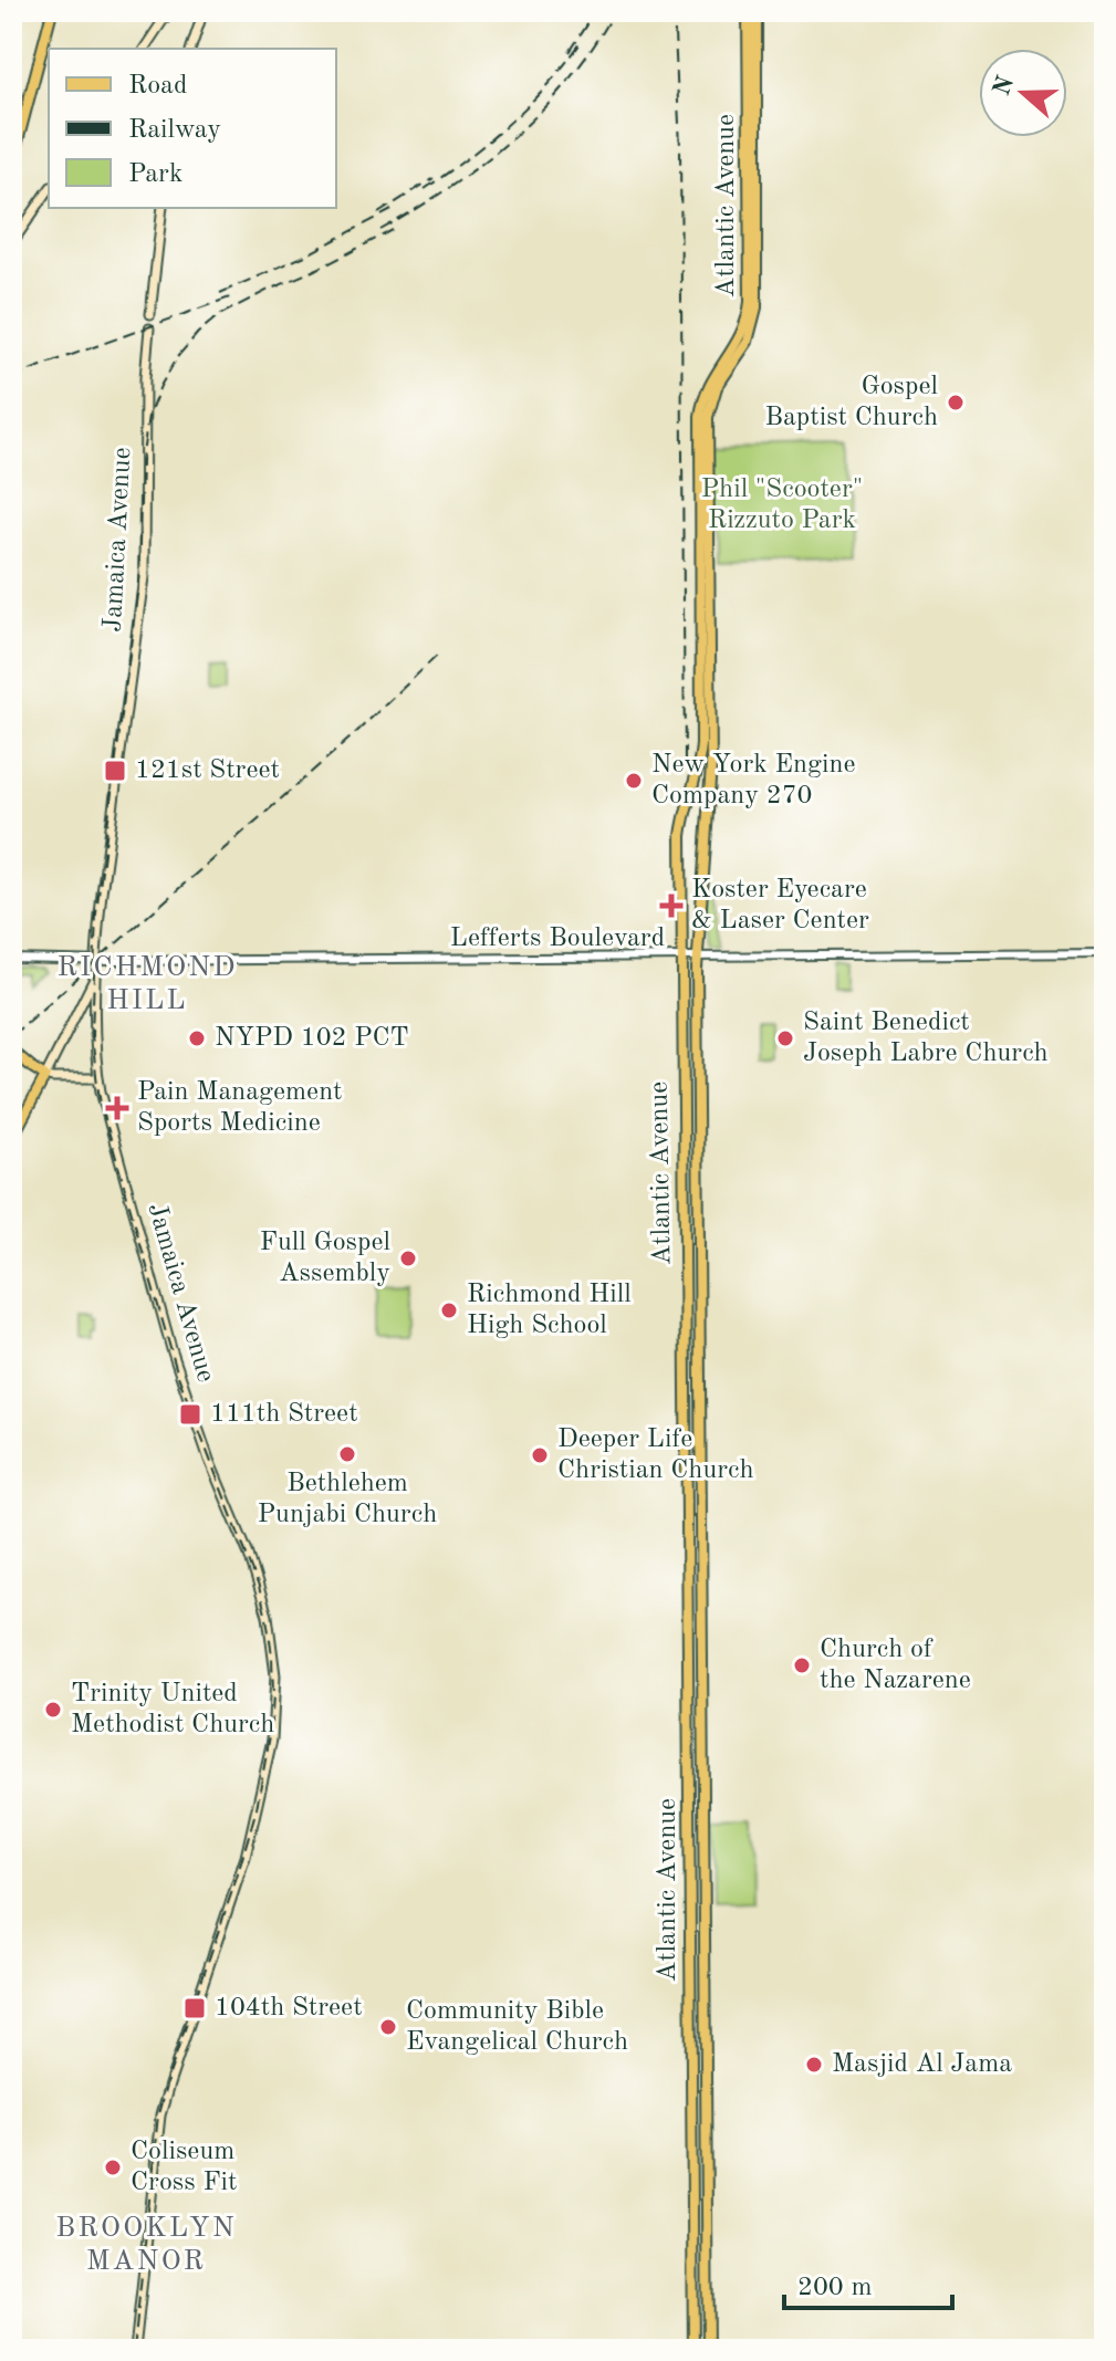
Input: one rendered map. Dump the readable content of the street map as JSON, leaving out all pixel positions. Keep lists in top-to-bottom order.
{
  "streets": {
    "main road": ["Atlantic Avenue", "Jamaica Avenue"],
    "street": ["Lefferts Boulevard"]
  },
  "crossings": [
    ["Atlantic Avenue", "Lefferts Boulevard"],
    ["Jamaica Avenue", "Lefferts Boulevard"]
  ],
  "districts": ["RICHMOND HILL", "BROOKLYN MANOR"],
  "parks": ["Phil \"Scooter\" Rizzuto Park"],
  "places": {
    "other": [
      "Gospel Baptist Church",
      "New York Engine Company 270",
      "NYPD 102 PCT",
      "Saint Benedict Joseph Labre Church",
      "Full Gospel Assembly",
      "Richmond Hill High School",
      "Bethlehem Punjabi Church",
      "Deeper Life Christian Church",
      "Church of the Nazarene",
      "Trinity United Methodist Church",
      "Community Bible Evangelical Church",
      "Masjid Al Jama",
      "Coliseum Cross Fit"
    ],
    "transit": ["121st Street", "111th Street", "104th Street"],
    "health": ["Koster Eyecare & Laser Center", "Pain Management Sports Medicine"]
  },
  "legend": ["Road", "Railway", "Park"],
  "scale_bar": "200 m",
  "north": "left"
}
